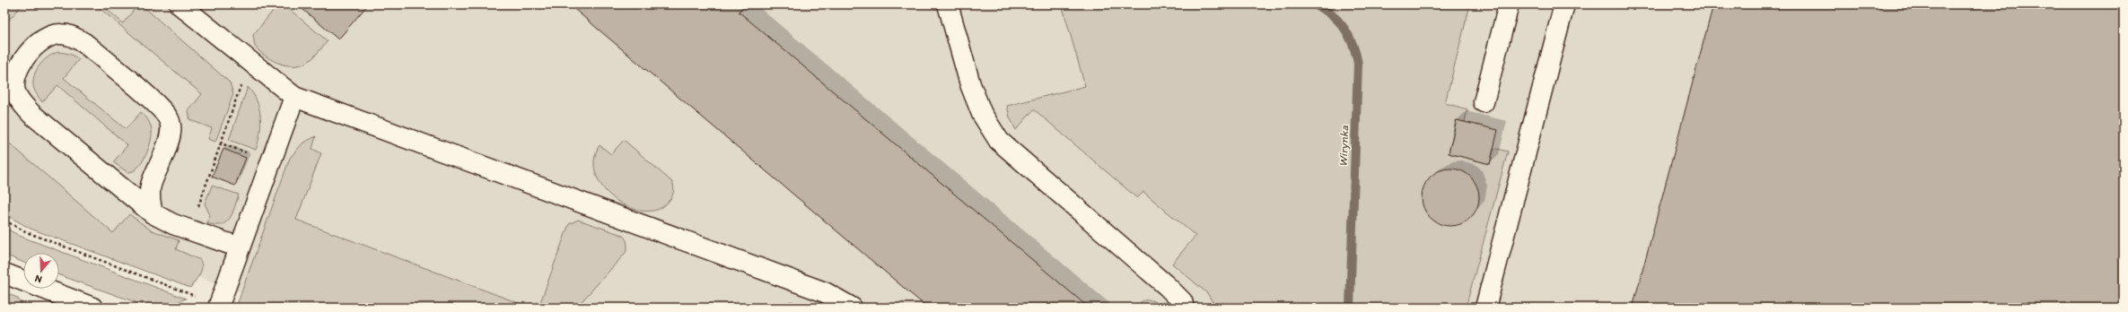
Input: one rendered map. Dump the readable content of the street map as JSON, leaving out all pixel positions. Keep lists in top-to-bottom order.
{
  "water": ["Wirynka"],
  "north": "bottom"
}
